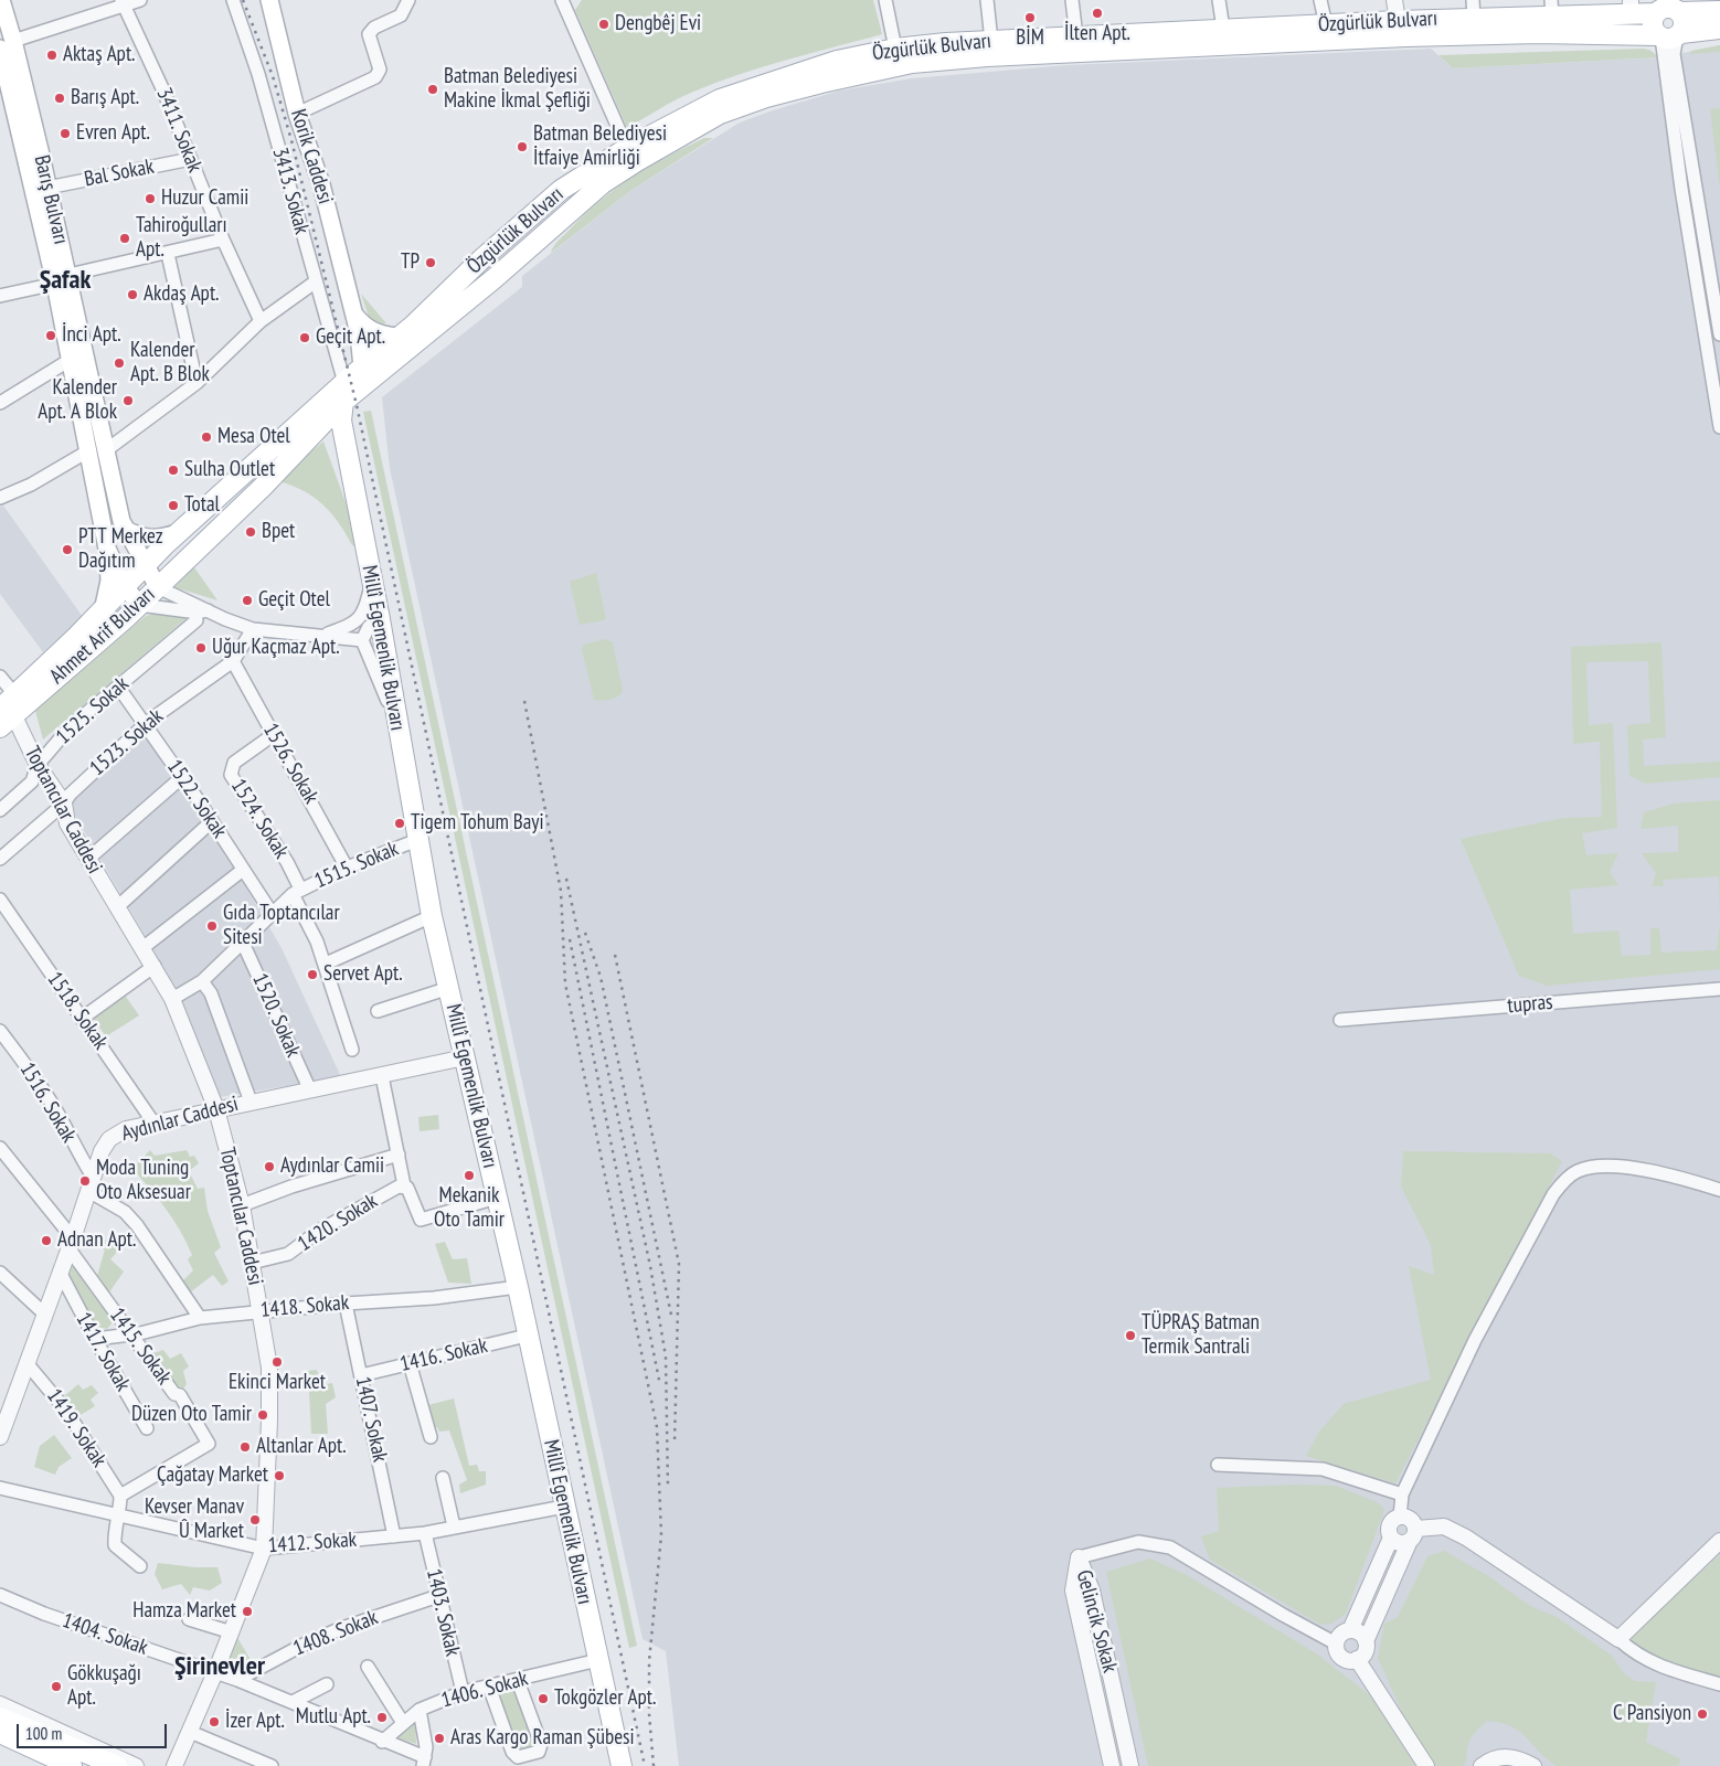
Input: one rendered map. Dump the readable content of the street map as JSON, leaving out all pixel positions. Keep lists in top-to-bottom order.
{
  "streets": {
    "main road": [
      "Özgürlük Bulvarı",
      "Korik Caddesi",
      "Barış Bulvarı",
      "Ahmet Arif Bulvarı",
      "Millî Egemenlik Bulvarı"
    ],
    "street": [
      "3411. Sokak",
      "Bal Sokak",
      "3413. Sokak",
      "1525. Sokak",
      "1523. Sokak",
      "1526. Sokak",
      "1522. Sokak",
      "Toptancılar Caddesi",
      "1524. Sokak",
      "1515. Sokak",
      "tupras",
      "1518. Sokak",
      "1520. Sokak",
      "1516. Sokak",
      "Aydınlar Caddesi",
      "1420. Sokak",
      "1418. Sokak",
      "1415. Sokak",
      "1417. Sokak",
      "1416. Sokak",
      "1407. Sokak",
      "1419. Sokak",
      "1412. Sokak",
      "1403. Sokak",
      "Gelincik Sokak",
      "1408. Sokak",
      "1404. Sokak",
      "1406. Sokak"
    ]
  },
  "crossings": [
    ["Özgürlük Bulvarı", "Korik Caddesi"],
    ["Özgürlük Bulvarı", "3413. Sokak"],
    ["Özgürlük Bulvarı", "Ahmet Arif Bulvarı"],
    ["Özgürlük Bulvarı", "Millî Egemenlik Bulvarı"],
    ["3411. Sokak", "Bal Sokak"],
    ["Bal Sokak", "Barış Bulvarı"],
    ["Barış Bulvarı", "Ahmet Arif Bulvarı"],
    ["Ahmet Arif Bulvarı", "Millî Egemenlik Bulvarı"],
    ["Ahmet Arif Bulvarı", "Toptancılar Caddesi"],
    ["Millî Egemenlik Bulvarı", "1515. Sokak"],
    ["Millî Egemenlik Bulvarı", "Aydınlar Caddesi"],
    ["Millî Egemenlik Bulvarı", "1418. Sokak"],
    ["Millî Egemenlik Bulvarı", "1416. Sokak"],
    ["Millî Egemenlik Bulvarı", "1412. Sokak"],
    ["Millî Egemenlik Bulvarı", "1406. Sokak"],
    ["1525. Sokak", "1522. Sokak"],
    ["1525. Sokak", "Toptancılar Caddesi"],
    ["1523. Sokak", "1526. Sokak"],
    ["1523. Sokak", "1522. Sokak"],
    ["1523. Sokak", "Toptancılar Caddesi"],
    ["1526. Sokak", "1524. Sokak"],
    ["1526. Sokak", "1515. Sokak"],
    ["1522. Sokak", "1515. Sokak"],
    ["Toptancılar Caddesi", "1515. Sokak"],
    ["Toptancılar Caddesi", "Aydınlar Caddesi"],
    ["Toptancılar Caddesi", "1420. Sokak"],
    ["Toptancılar Caddesi", "1418. Sokak"],
    ["Toptancılar Caddesi", "1412. Sokak"],
    ["Toptancılar Caddesi", "1404. Sokak"],
    ["1524. Sokak", "1515. Sokak"],
    ["1515. Sokak", "1520. Sokak"],
    ["1518. Sokak", "Aydınlar Caddesi"],
    ["1520. Sokak", "Aydınlar Caddesi"],
    ["1516. Sokak", "Aydınlar Caddesi"],
    ["Aydınlar Caddesi", "1415. Sokak"],
    ["Aydınlar Caddesi", "1417. Sokak"],
    ["Aydınlar Caddesi", "1419. Sokak"],
    ["1418. Sokak", "1415. Sokak"],
    ["1418. Sokak", "1417. Sokak"],
    ["1418. Sokak", "1407. Sokak"],
    ["1415. Sokak", "1419. Sokak"],
    ["1416. Sokak", "1407. Sokak"],
    ["1407. Sokak", "1412. Sokak"],
    ["1412. Sokak", "1403. Sokak"],
    ["1403. Sokak", "1408. Sokak"],
    ["1403. Sokak", "1406. Sokak"],
    ["1408. Sokak", "1404. Sokak"],
    ["1404. Sokak", "1406. Sokak"]
  ],
  "districts": ["Şafak", "Şirinevler"],
  "places": [
    "İlten Apt.",
    "BİM",
    "Dengbêj Evi",
    "Aktaş Apt.",
    "Batman Belediyesi Makine İkmal Şefliği",
    "Barış Apt.",
    "Evren Apt.",
    "Batman Belediyesi İtfaiye Amirliği",
    "Huzur Camii",
    "Tahiroğulları Apt.",
    "TP",
    "Akdaş Apt.",
    "İnci Apt.",
    "Geçit Apt.",
    "Kalender Apt. B Blok",
    "Kalender Apt. A Blok",
    "Mesa Otel",
    "Sulha Outlet",
    "Total",
    "Bpet",
    "PTT Merkez Dağıtım",
    "Geçit Otel",
    "Uğur Kaçmaz Apt.",
    "Tigem Tohum Bayi",
    "Gıda Toptancılar Sitesi",
    "Servet Apt.",
    "Aydınlar Camii",
    "Mekanik Oto Tamir",
    "Moda Tuning Oto Aksesuar",
    "Adnan Apt.",
    "TÜPRAŞ Batman Termik Santrali",
    "Ekinci Market",
    "Düzen Oto Tamir",
    "Altanlar Apt.",
    "Çağatay Market",
    "Kevser Manav Û Market",
    "Hamza Market",
    "Gökkuşağı Apt.",
    "Tokgözler Apt.",
    "C Pansiyon",
    "Mutlu Apt.",
    "İzer Apt.",
    "Aras Kargo Raman Şübesi"
  ],
  "scale_bar": "100 m"
}
